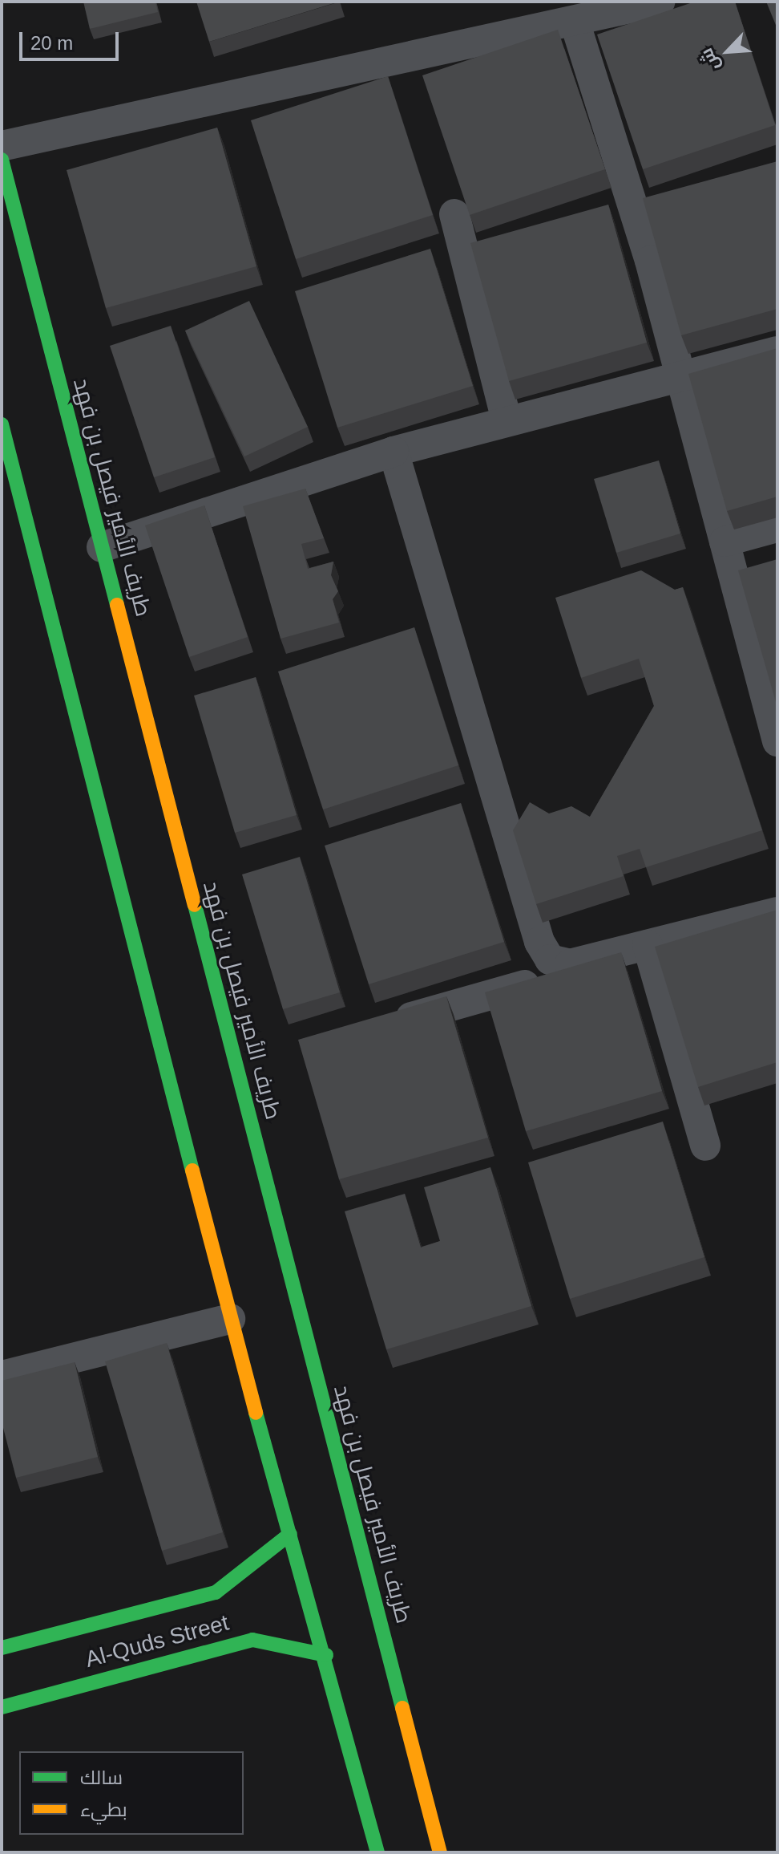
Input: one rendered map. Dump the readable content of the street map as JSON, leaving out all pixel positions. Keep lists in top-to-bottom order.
{
  "streets": {
    "main road": ["طريف الأمير فيصل بن فهد", "Al-Quds Street"]
  },
  "legend": ["سالك", "بطيء"],
  "scale_bar": "20 m",
  "north": "bottom left"
}
